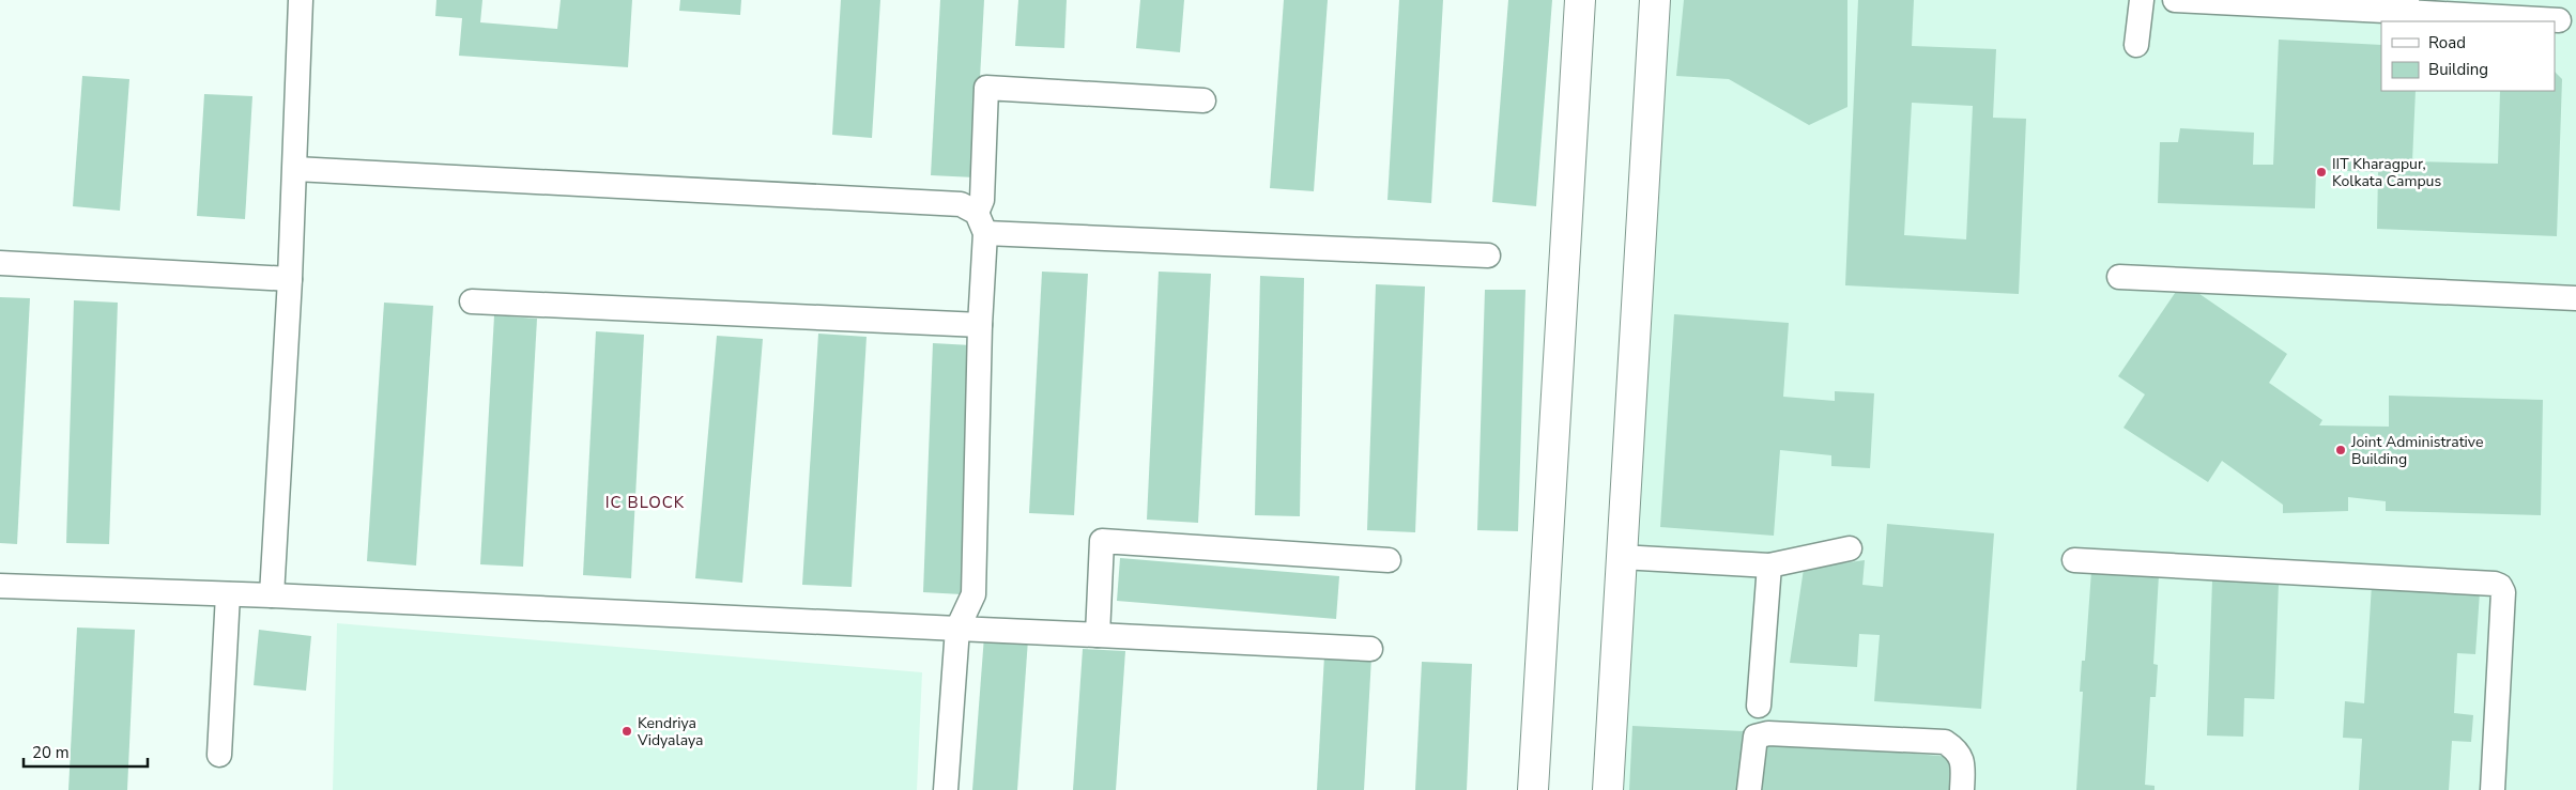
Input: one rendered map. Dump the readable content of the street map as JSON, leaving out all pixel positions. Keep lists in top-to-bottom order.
{
  "districts": ["IC BLOCK"],
  "places": ["IIT Kharagpur, Kolkata Campus", "Joint Administrative Building", "Kendriya Vidyalaya"],
  "legend": ["Road", "Building"],
  "scale_bar": "20 m"
}
